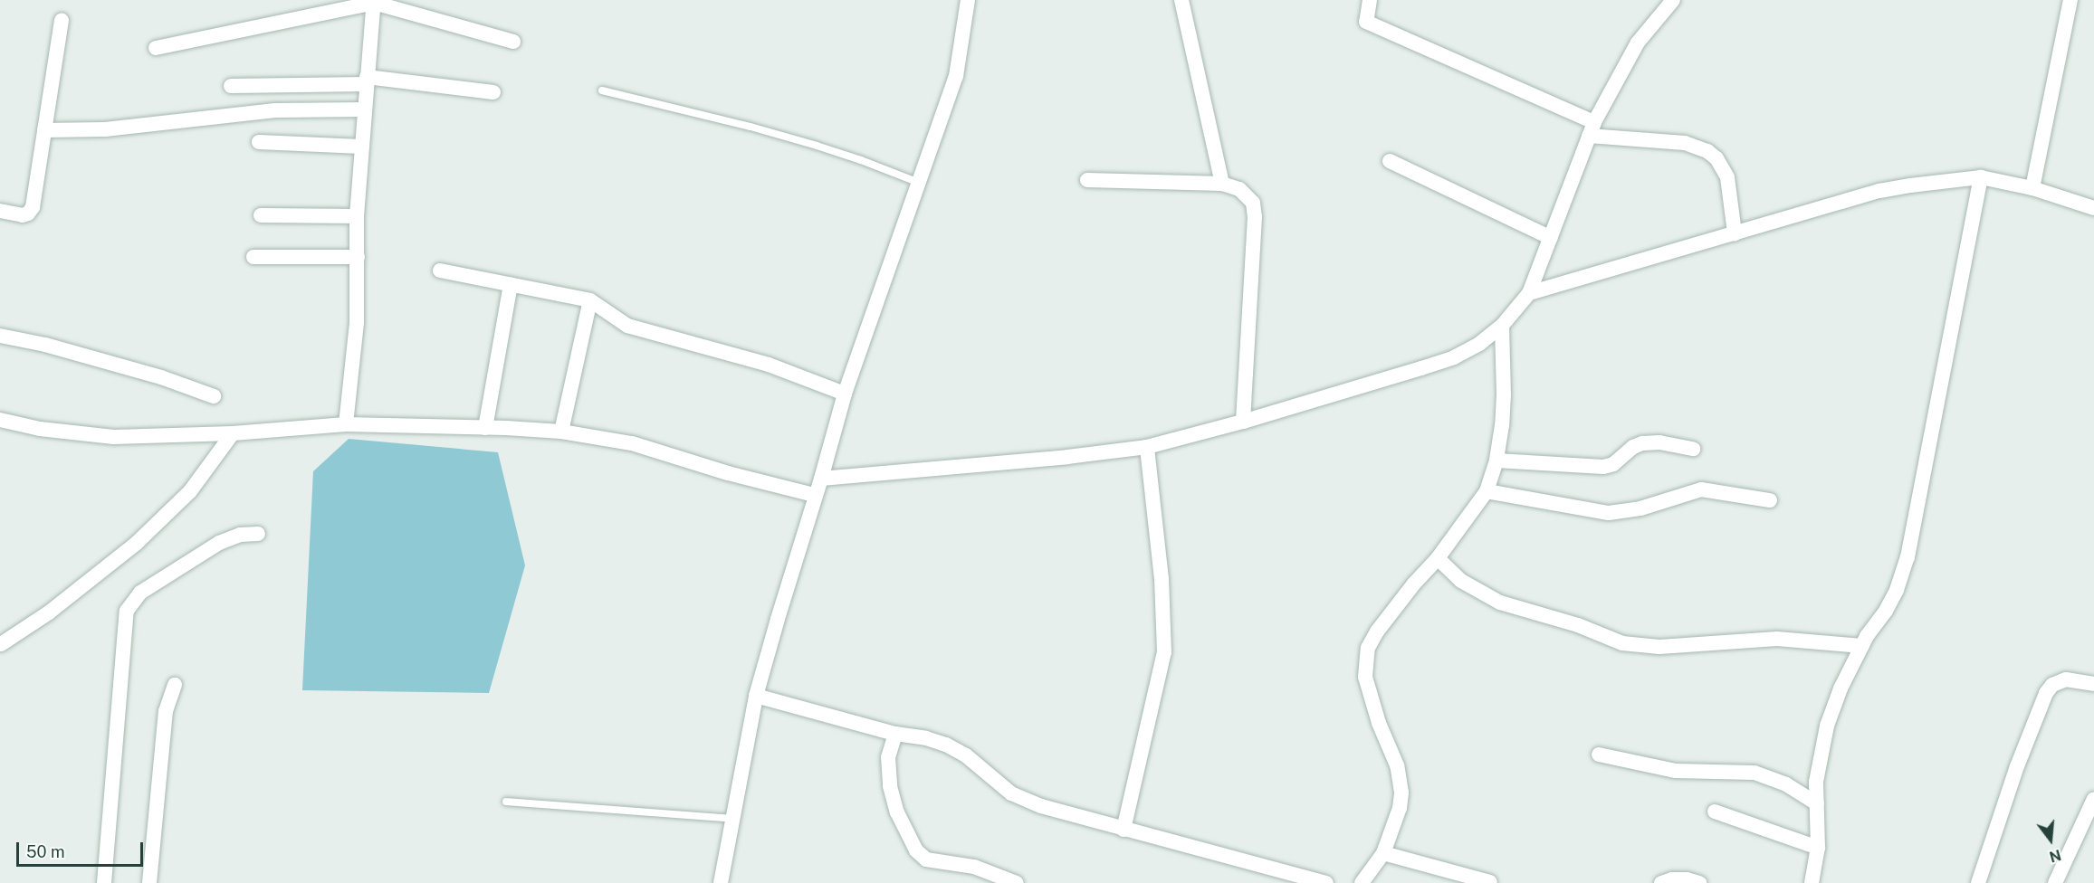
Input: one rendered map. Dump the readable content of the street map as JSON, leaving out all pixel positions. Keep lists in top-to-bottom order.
{
  "scale_bar": "50 m",
  "north": "bottom"
}
